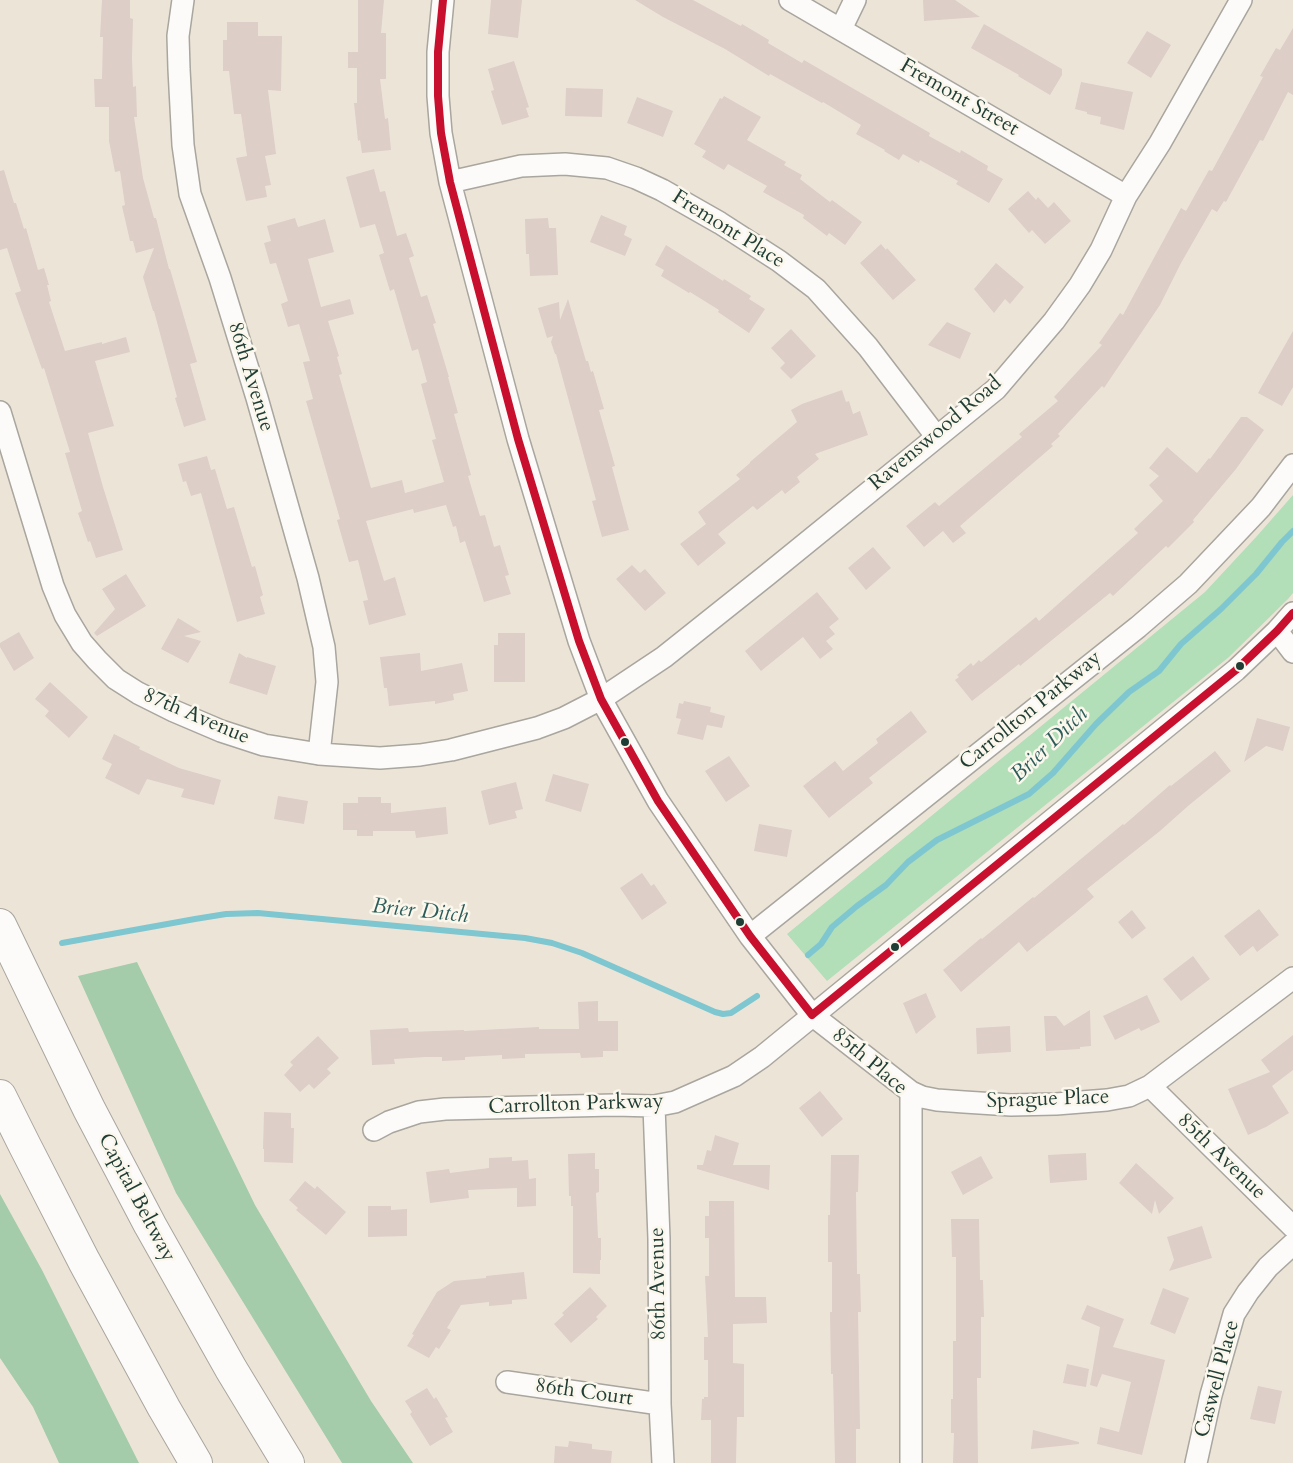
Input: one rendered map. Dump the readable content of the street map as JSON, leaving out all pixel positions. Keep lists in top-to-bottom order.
{
  "streets": {
    "highway": ["Capital Beltway"],
    "street": [
      "Fremont Street",
      "Fremont Place",
      "86th Avenue",
      "Ravenswood Road",
      "Carrollton Parkway",
      "87th Avenue",
      "85th Place",
      "Sprague Place",
      "85th Avenue",
      "Caswell Place",
      "86th Court"
    ]
  },
  "crossings": [
    ["Fremont Street", "Ravenswood Road"],
    ["Fremont Place", "Ravenswood Road"],
    ["Fremont Place", "85th Place"],
    ["86th Avenue", "Carrollton Parkway"],
    ["86th Avenue", "87th Avenue"],
    ["86th Avenue", "86th Court"],
    ["Ravenswood Road", "87th Avenue"],
    ["Ravenswood Road", "85th Place"],
    ["Carrollton Parkway", "85th Place"],
    ["87th Avenue", "85th Place"],
    ["85th Place", "Sprague Place"],
    ["Sprague Place", "85th Avenue"]
  ],
  "water": ["Brier Ditch"]
}
